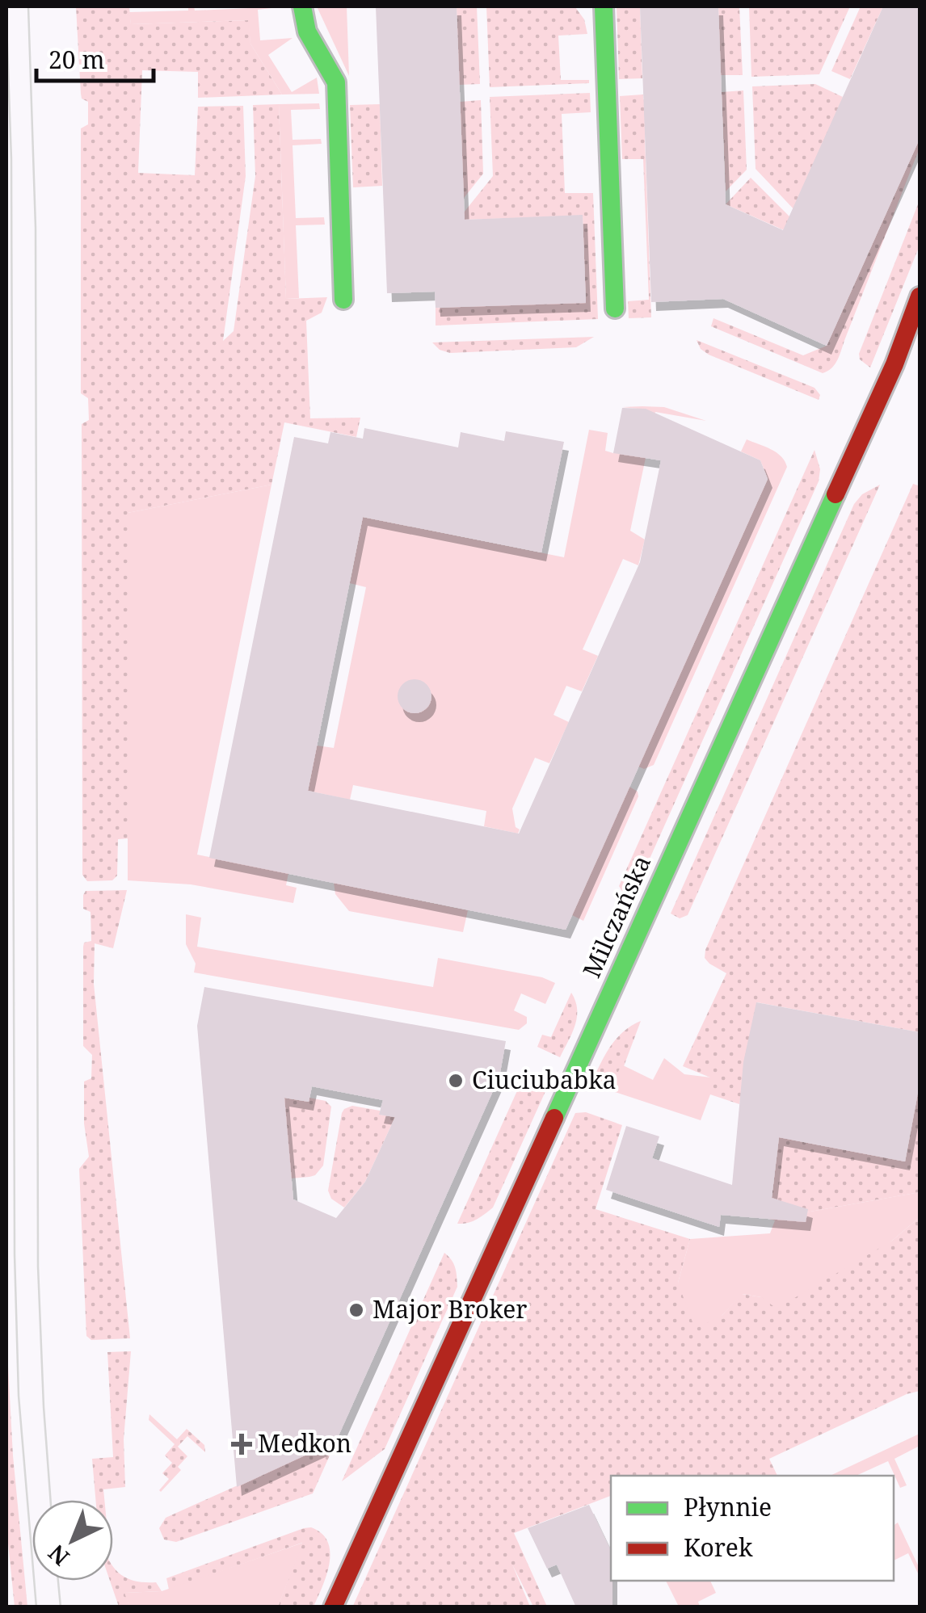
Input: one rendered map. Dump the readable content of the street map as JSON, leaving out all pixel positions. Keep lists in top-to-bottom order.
{
  "streets": {
    "street": ["Milczańska"]
  },
  "places": {
    "other": ["Ciuciubabka", "Major Broker"],
    "health": ["Medkon"]
  },
  "legend": ["Płynnie", "Korek"],
  "scale_bar": "20 m",
  "north": "bottom left"
}
